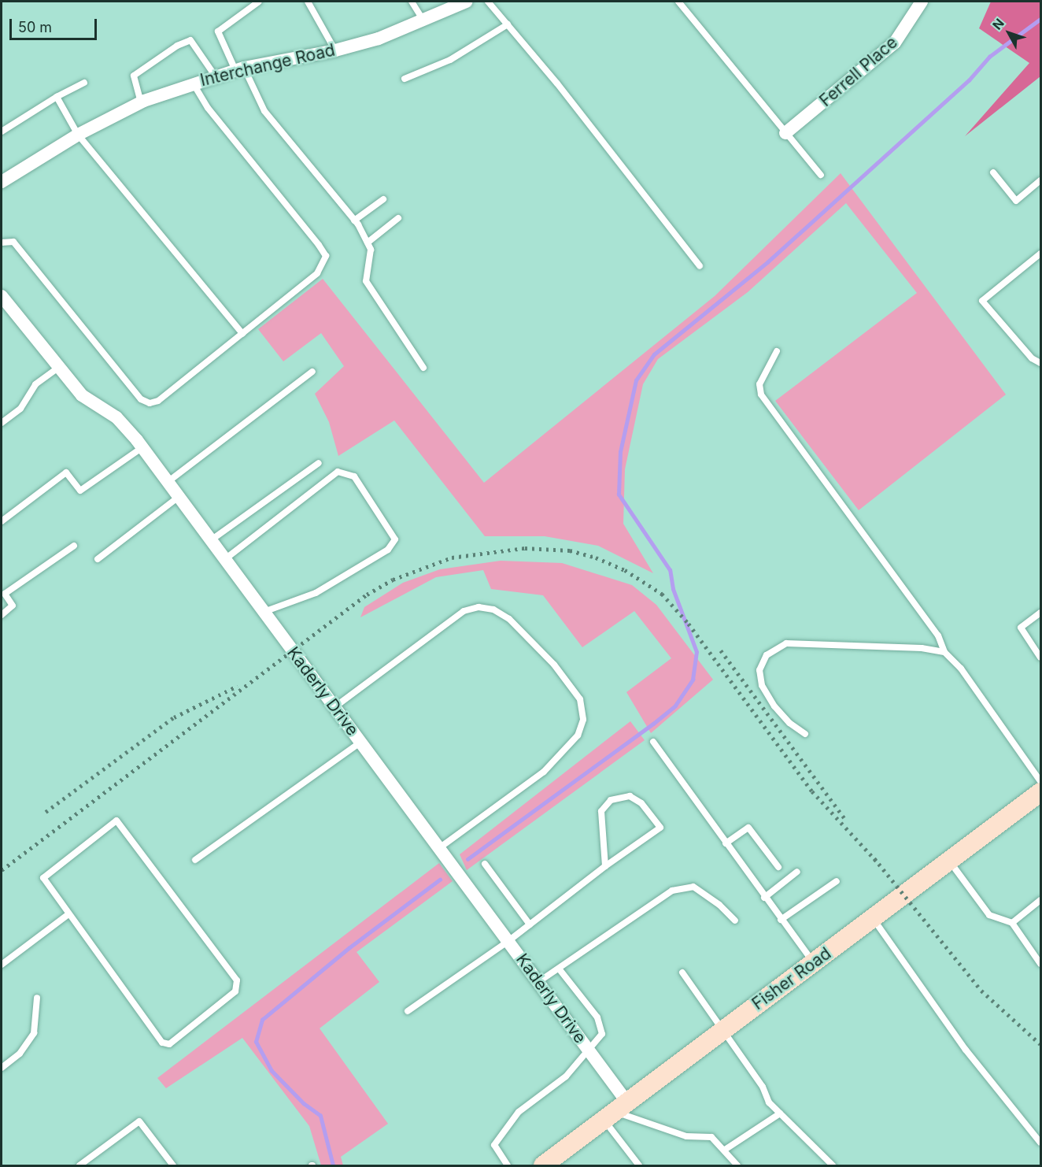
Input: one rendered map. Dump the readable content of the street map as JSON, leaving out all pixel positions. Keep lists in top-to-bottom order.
{
  "streets": {
    "main road": ["Fisher Road"],
    "street": ["Interchange Road", "Ferrell Place", "Kaderly Drive"]
  },
  "crossings": [
    ["Kaderly Drive", "Fisher Road"]
  ],
  "scale_bar": "50 m",
  "north": "top left"
}
